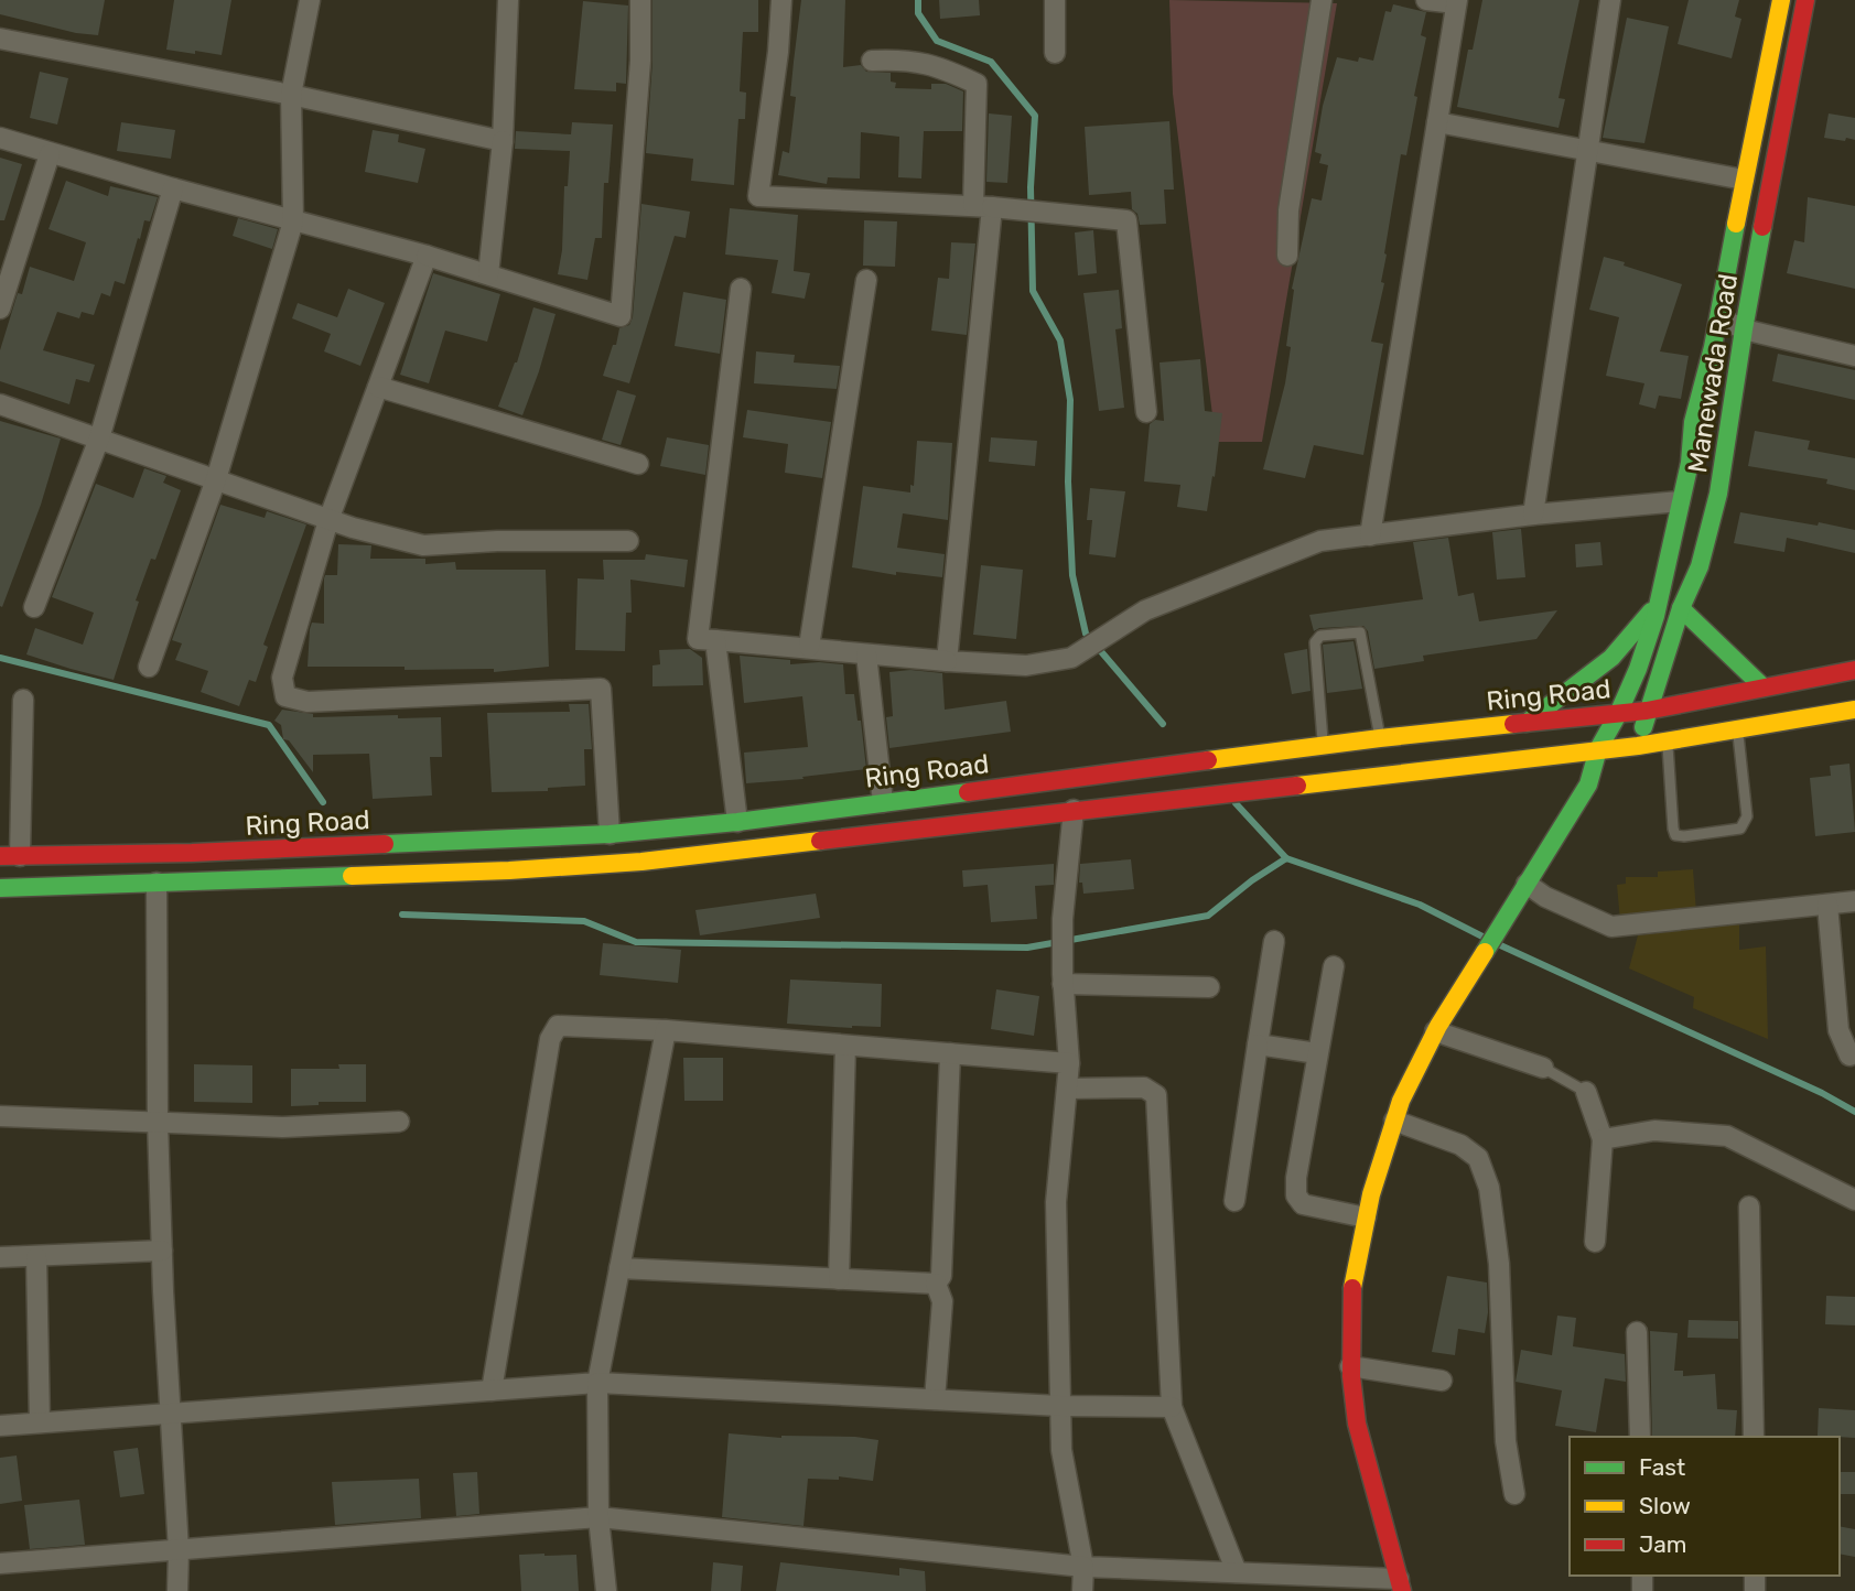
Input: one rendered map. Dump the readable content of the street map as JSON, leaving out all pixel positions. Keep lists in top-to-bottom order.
{
  "streets": {
    "main road": ["Manewada Road", "Ring Road"]
  },
  "crossings": [
    ["Manewada Road", "Ring Road"]
  ],
  "legend": ["Fast", "Slow", "Jam"]
}
